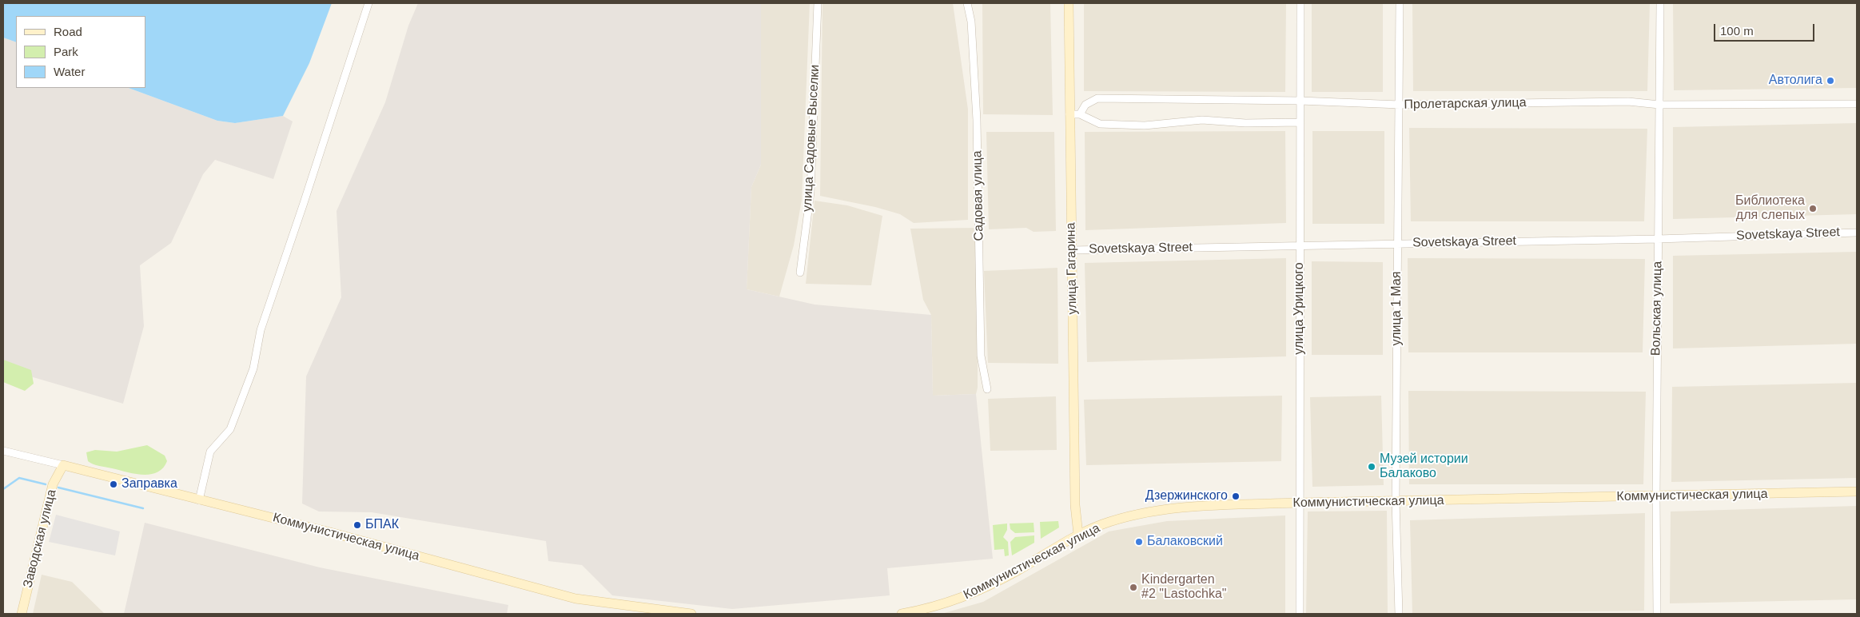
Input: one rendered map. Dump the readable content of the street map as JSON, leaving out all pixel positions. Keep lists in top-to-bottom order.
{
  "streets": {
    "main road": ["улица Гагарина", "Коммунистическая улица", "Заводская улица"],
    "street": [
      "Пролетарская улица",
      "улица Садовые Выселки",
      "Садовая улица",
      "Sovetskaya Street",
      "улица Урицкого",
      "улица 1 Мая",
      "Вольская улица"
    ]
  },
  "crossings": [
    ["Пролетарская улица", "улица Урицкого"],
    ["Пролетарская улица", "улица 1 Мая"],
    ["Пролетарская улица", "Вольская улица"],
    ["Sovetskaya Street", "улица Гагарина"],
    ["Sovetskaya Street", "улица Урицкого"],
    ["Sovetskaya Street", "улица 1 Мая"],
    ["Sovetskaya Street", "Вольская улица"],
    ["улица Гагарина", "Коммунистическая улица"],
    ["улица Урицкого", "Коммунистическая улица"],
    ["улица 1 Мая", "Коммунистическая улица"],
    ["Вольская улица", "Коммунистическая улица"],
    ["Коммунистическая улица", "Заводская улица"]
  ],
  "places": [
    "Автолига",
    "Библиотека для слепых",
    "Музей истории Балаково",
    "Заправка",
    "Дзержинского",
    "БПАК",
    "Балаковский",
    "Kindergarten #2 \"Lastochka\""
  ],
  "legend": ["Road", "Park", "Water"],
  "scale_bar": "100 m"
}
